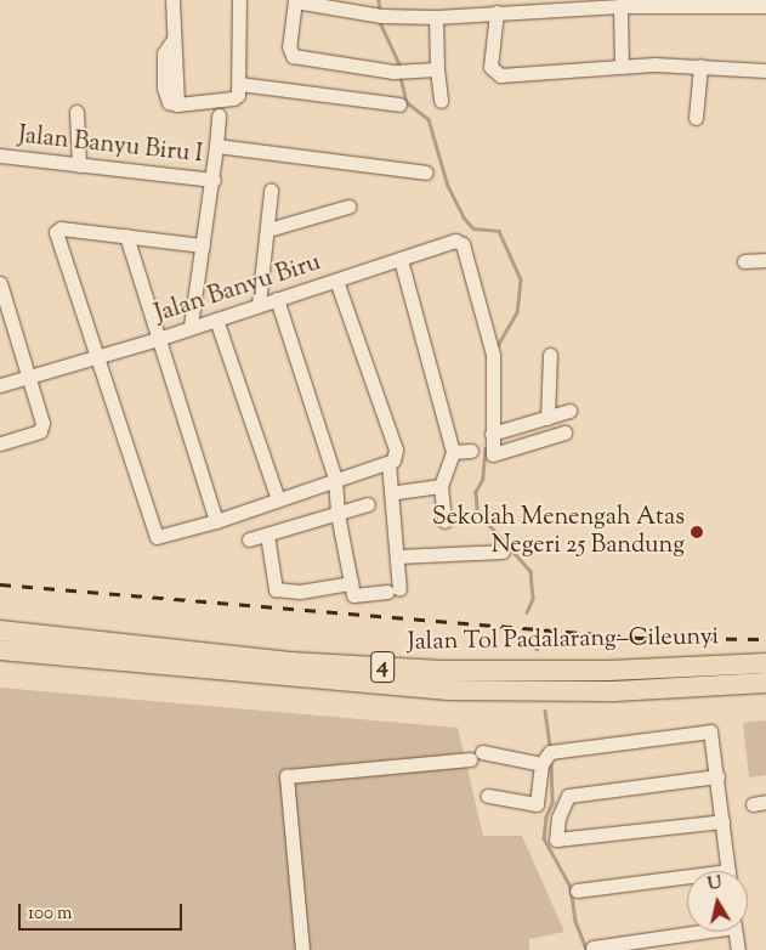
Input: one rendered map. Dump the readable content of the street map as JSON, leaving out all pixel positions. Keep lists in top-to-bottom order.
{
  "streets": {
    "highway": ["Jalan Tol Padalarang–Cileunyi", "4"],
    "street": ["Jalan Banyu Biru I", "Jalan Banyu Biru"]
  },
  "crossings": [
    ["Jalan Banyu Biru I", "Jalan Banyu Biru"]
  ],
  "places": ["Sekolah Menengah Atas Negeri 25 Bandung"],
  "scale_bar": "100 m",
  "north": "top"
}
